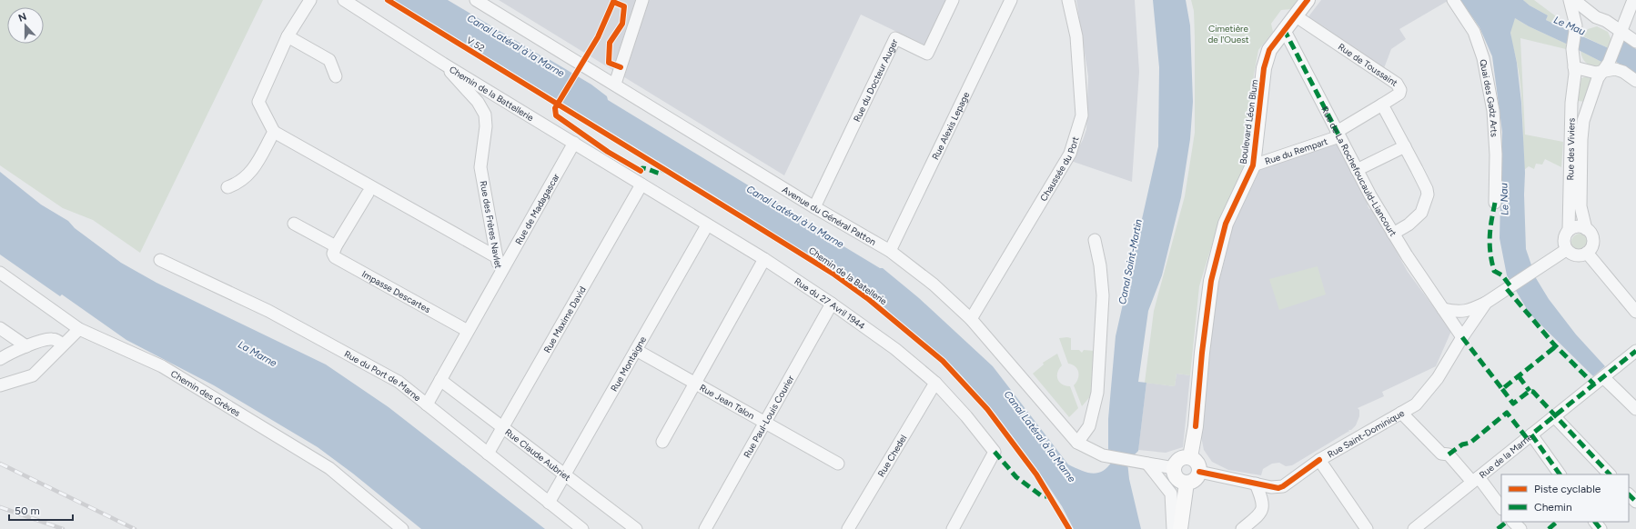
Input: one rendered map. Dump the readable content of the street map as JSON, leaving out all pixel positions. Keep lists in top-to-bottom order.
{
  "streets": {
    "main road": ["Boulevard Léon Blum"],
    "street": [
      "Rue de Toussaint",
      "Rue du Docteur Auger",
      "Chemin de la Battellerie",
      "Quai des Gadz Arts",
      "Rue Alexis Lepage",
      "Rue des Viviers",
      "Rue du Rempart",
      "Chaussée du Port",
      "Rue de La Rochefoucauld-Liancourt",
      "Rue de Madagascar",
      "Avenue du Général Patton",
      "Rue des Frères Navlet",
      "Impasse Descartes",
      "Rue du 27 Avril 1944",
      "Rue Maxime David",
      "Rue Montaigne",
      "Rue du Port de Marne",
      "Chemin des Grèves",
      "Rue Jean Talon",
      "Rue Paul-Louis Courier",
      "Rue Saint-Dominique",
      "Rue Claude Aubriet",
      "Rue Chedel",
      "Rue de la Marne"
    ],
    "cycle path": ["V 52"]
  },
  "crossings": [
    ["Rue de Toussaint", "Boulevard Léon Blum"],
    ["Rue de Toussaint", "Rue du Rempart"],
    ["Rue du Docteur Auger", "Avenue du Général Patton"],
    ["Chemin de la Battellerie", "Rue de Madagascar"],
    ["Chemin de la Battellerie", "Rue des Frères Navlet"],
    ["Chemin de la Battellerie", "Rue du 27 Avril 1944"],
    ["Chemin de la Battellerie", "Rue Maxime David"],
    ["Boulevard Léon Blum", "Rue du Rempart"],
    ["Boulevard Léon Blum", "Rue de La Rochefoucauld-Liancourt"],
    ["Boulevard Léon Blum", "Avenue du Général Patton"],
    ["Boulevard Léon Blum", "Rue Saint-Dominique"],
    ["Rue Alexis Lepage", "Avenue du Général Patton"],
    ["Rue du Rempart", "Rue de La Rochefoucauld-Liancourt"],
    ["Chaussée du Port", "Avenue du Général Patton"],
    ["Rue de La Rochefoucauld-Liancourt", "Rue Saint-Dominique"],
    ["Rue de Madagascar", "Rue des Frères Navlet"],
    ["Avenue du Général Patton", "Rue Saint-Dominique"],
    ["Rue des Frères Navlet", "Impasse Descartes"],
    ["Rue des Frères Navlet", "Rue du Port de Marne"],
    ["Rue des Frères Navlet", "Rue Claude Aubriet"],
    ["Rue du 27 Avril 1944", "Rue Maxime David"],
    ["Rue du 27 Avril 1944", "Rue Montaigne"],
    ["Rue du 27 Avril 1944", "Rue Paul-Louis Courier"],
    ["Rue du 27 Avril 1944", "Rue Chedel"],
    ["Rue Maxime David", "Rue du Port de Marne"],
    ["Rue Maxime David", "Rue Claude Aubriet"],
    ["Rue Montaigne", "Rue du Port de Marne"],
    ["Rue Montaigne", "Rue Jean Talon"],
    ["Rue Montaigne", "Rue Claude Aubriet"],
    ["Rue Jean Talon", "Rue Paul-Louis Courier"]
  ],
  "water": [
    "Le Mau",
    "Canal Latéral à la Marne",
    "Le Nau",
    "Canal Saint-Martin",
    "La Marne"
  ],
  "parks": ["Cimetière de l'Ouest"],
  "legend": ["Piste cyclable", "Chemin"],
  "scale_bar": "50 m",
  "north": "top"
}
